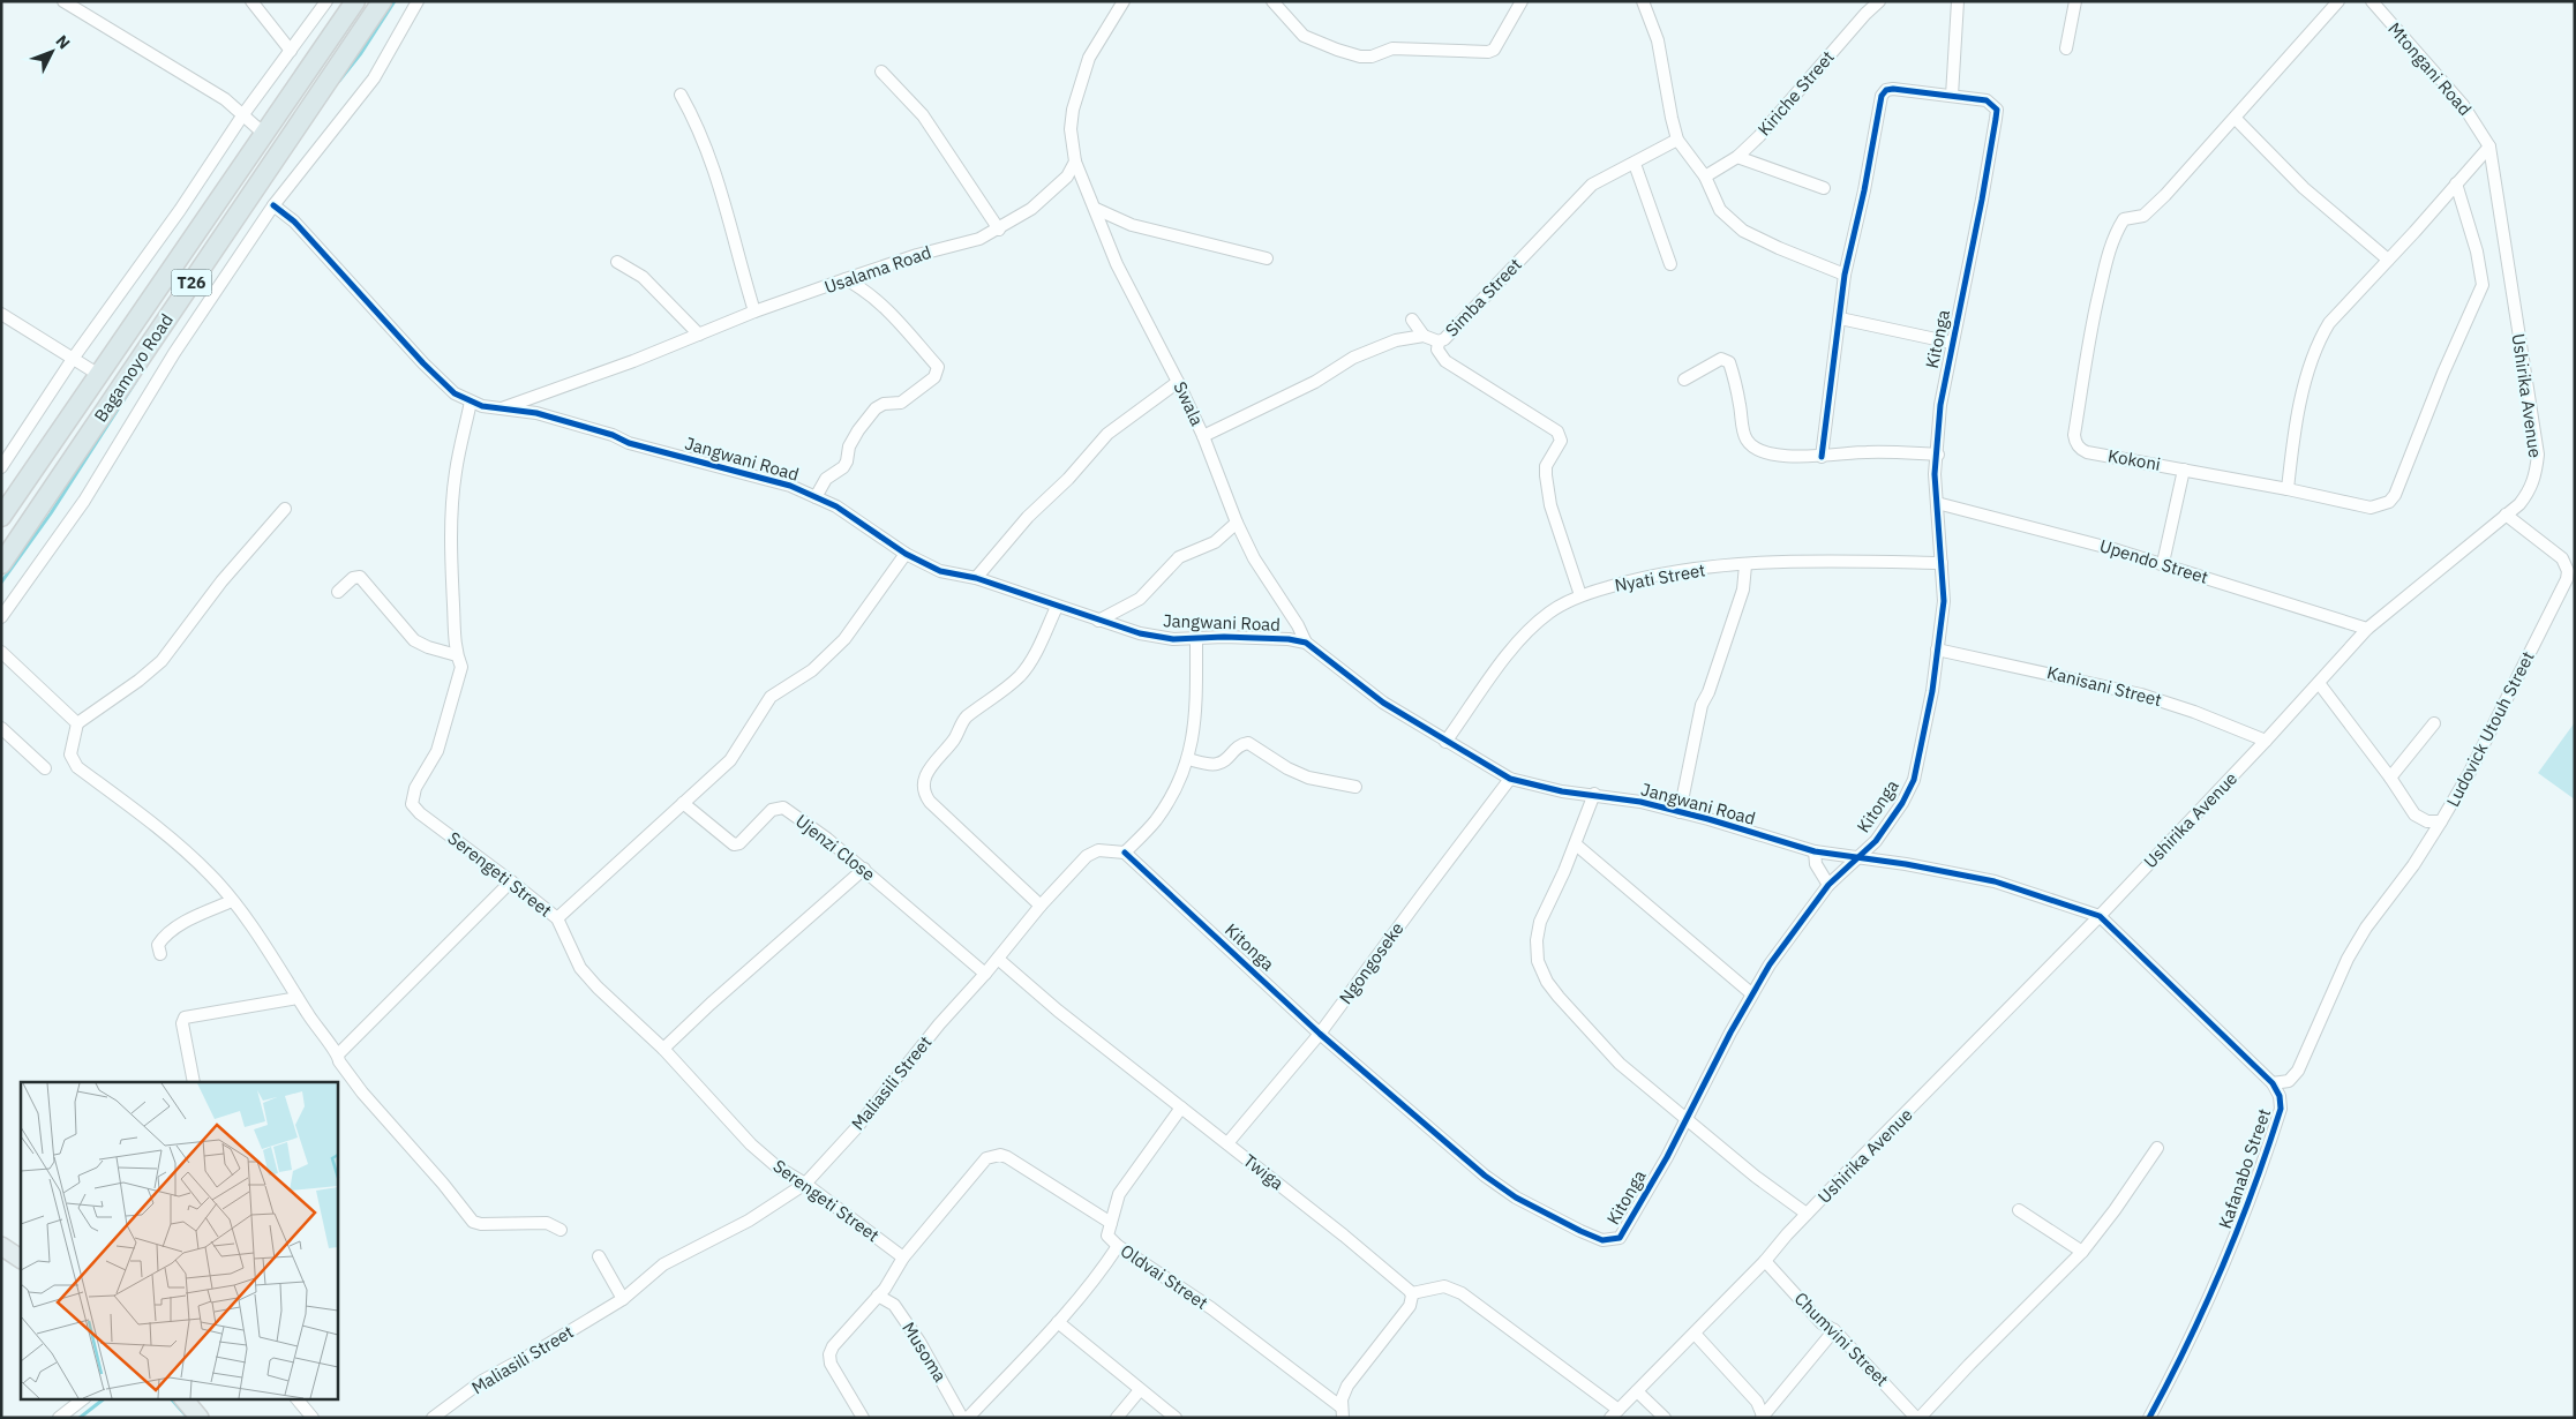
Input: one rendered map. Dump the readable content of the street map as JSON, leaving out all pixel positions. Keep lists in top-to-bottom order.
{
  "streets": {
    "highway": ["T26", "Bagamoyo Road"],
    "street": [
      "Mtongani Road",
      "Kiriche Street",
      "Usalama Road",
      "Simba Street",
      "Kitonga",
      "Ushirika Avenue",
      "Swala",
      "Jangwani Road",
      "Kokoni",
      "Upendo Street",
      "Nyati Street",
      "Kanisani Street",
      "Ludovick Utouh Street",
      "Ujenzi Close",
      "Serengeti Street",
      "Ngongoseke",
      "Maliasili Street",
      "Kafanabo Street",
      "Twiga",
      "Oldvai Street",
      "Chumvini Street",
      "Musoma"
    ]
  },
  "crossings": [
    ["Mtongani Road", "Ushirika Avenue"],
    ["Usalama Road", "Swala"],
    ["Usalama Road", "Jangwani Road"],
    ["Simba Street", "Swala"],
    ["Kitonga", "Jangwani Road"],
    ["Kitonga", "Upendo Street"],
    ["Kitonga", "Nyati Street"],
    ["Kitonga", "Kanisani Street"],
    ["Kitonga", "Ngongoseke"],
    ["Kitonga", "Maliasili Street"],
    ["Ushirika Avenue", "Jangwani Road"],
    ["Ushirika Avenue", "Upendo Street"],
    ["Ushirika Avenue", "Kanisani Street"],
    ["Ushirika Avenue", "Ludovick Utouh Street"],
    ["Ushirika Avenue", "Chumvini Street"],
    ["Swala", "Jangwani Road"],
    ["Jangwani Road", "Nyati Street"],
    ["Jangwani Road", "Serengeti Street"],
    ["Jangwani Road", "Ngongoseke"],
    ["Ujenzi Close", "Maliasili Street"],
    ["Serengeti Street", "Maliasili Street"],
    ["Ngongoseke", "Twiga"],
    ["Maliasili Street", "Twiga"],
    ["Twiga", "Oldvai Street"]
  ],
  "north": "top right"
}
